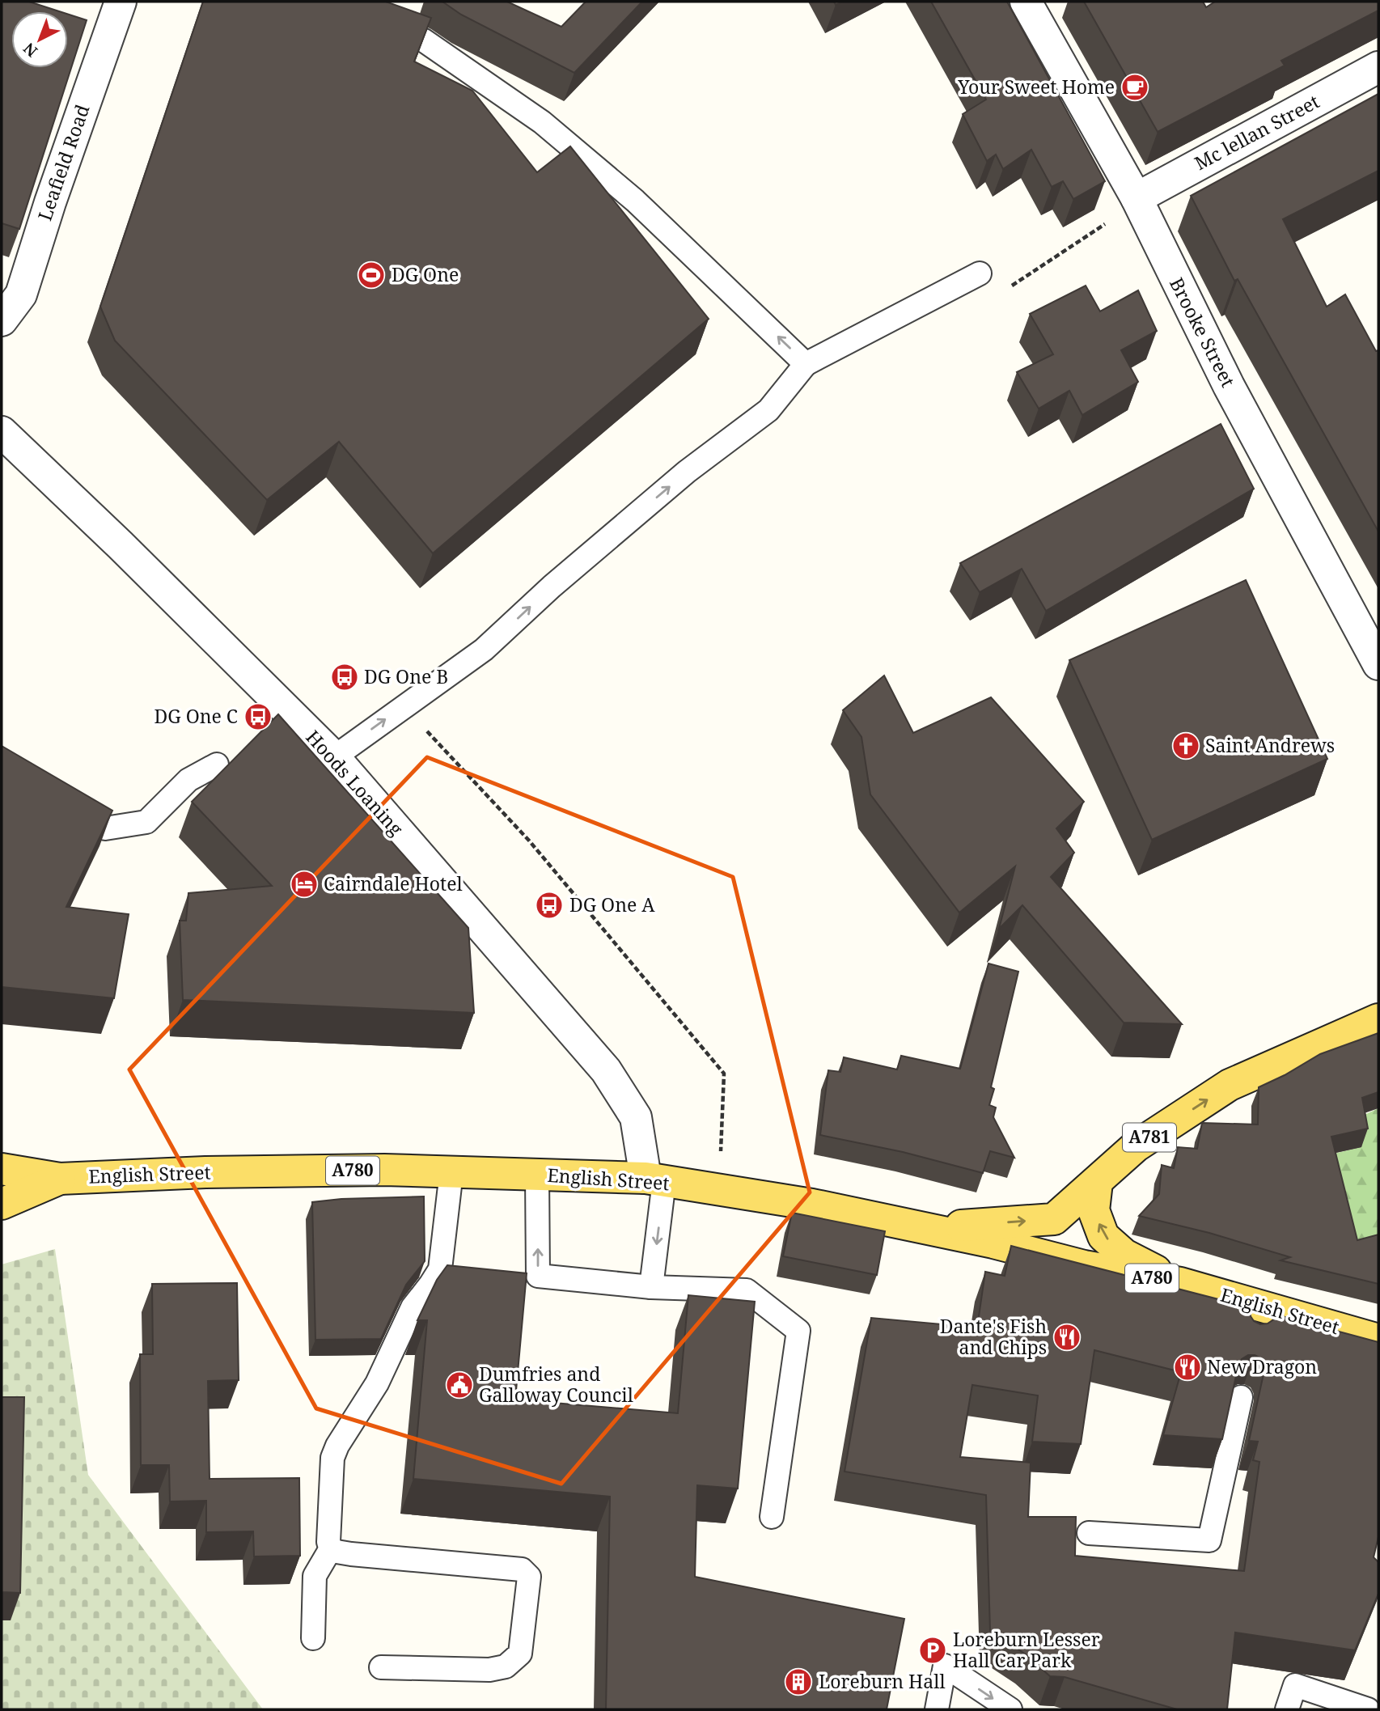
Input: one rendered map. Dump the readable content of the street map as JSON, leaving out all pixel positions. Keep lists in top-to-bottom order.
{
  "streets": {
    "main road": ["A781", "A780", "English Street"],
    "street": [
      "Mc lellan Street",
      "Leafield Road",
      "Brooke Street",
      "Hoods Loaning"
    ]
  },
  "crossings": [
    ["Mc lellan Street", "Brooke Street"],
    ["Hoods Loaning", "English Street"],
    ["A781", "English Street"],
    ["A780", "English Street"]
  ],
  "places": {
    "cafe": ["Your Sweet Home"],
    "sports": ["DG One"],
    "bus stop": ["DG One B", "DG One C", "DG One A"],
    "church": ["Saint Andrews"],
    "hotel": ["Cairndale Hotel"],
    "restaurant": ["Dante's Fish and Chips", "New Dragon"],
    "public building": ["Dumfries and Galloway Council"],
    "parking": ["Loreburn Lesser Hall Car Park"],
    "building": ["Loreburn Hall"]
  },
  "north": "bottom left"
}
